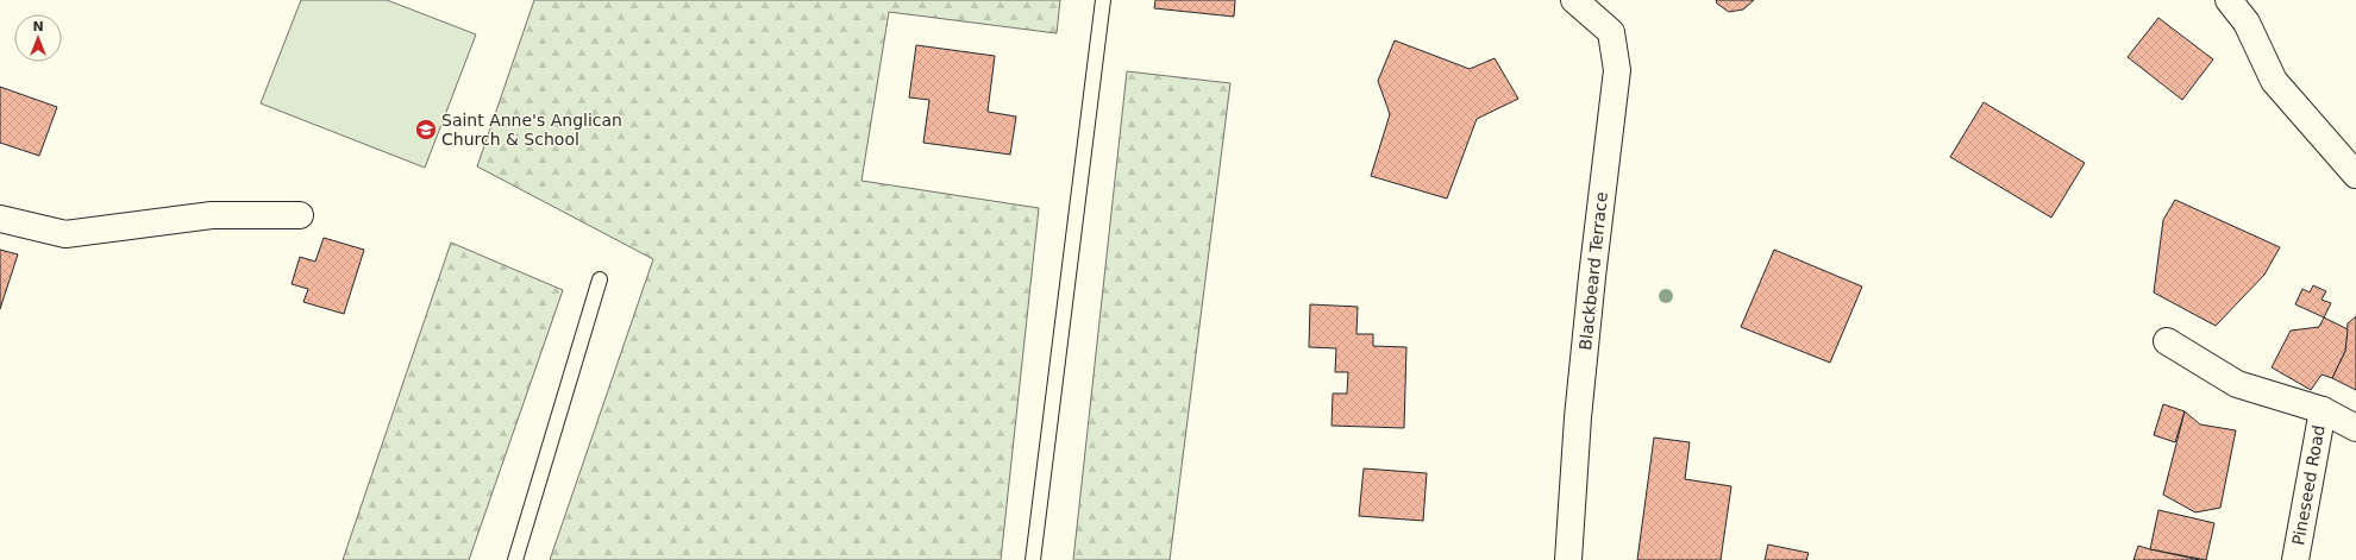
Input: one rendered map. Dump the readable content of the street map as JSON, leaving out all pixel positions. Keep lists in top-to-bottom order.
{
  "streets": {
    "street": ["Blackbeard Terrace", "Pineseed Road"]
  },
  "places": {
    "school or university": ["Saint Anne's Anglican Church & School"]
  },
  "north": "top"
}
